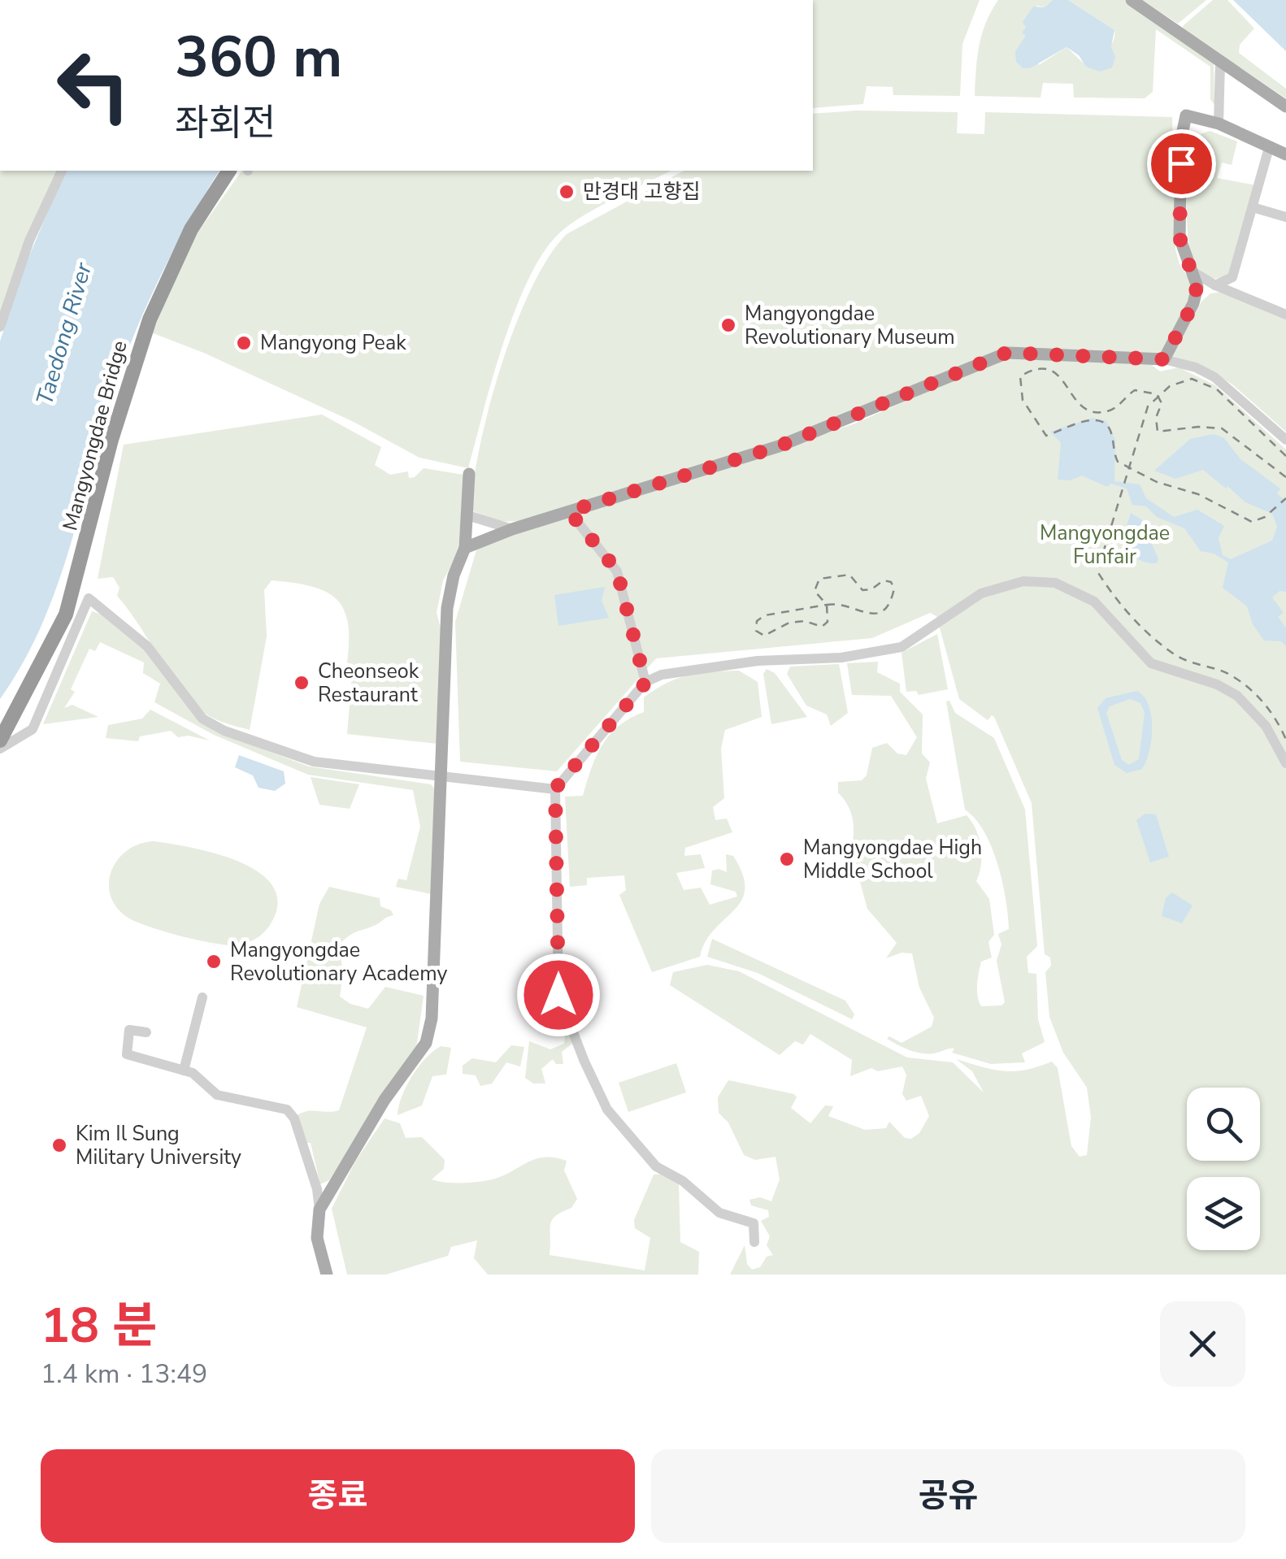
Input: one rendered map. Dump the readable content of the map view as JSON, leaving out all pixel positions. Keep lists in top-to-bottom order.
{
  "streets": {
    "highway": ["Mangyongdae Bridge"]
  },
  "water": ["Taedong River"],
  "parks": ["Mangyongdae Funfair"],
  "places": [
    "만경대 고향집",
    "Mangyongdae Revolutionary Museum",
    "Mangyong Peak",
    "Cheonseok Restaurant",
    "Mangyongdae High Middle School",
    "Mangyongdae Revolutionary Academy",
    "Kim Il Sung Military University"
  ],
  "page": {
    "turn": ["360 m", "좌회전"],
    "heading": ["18 분", "1.4 km · 13:49"],
    "buttons": ["종료", "공유"]
  }
}
